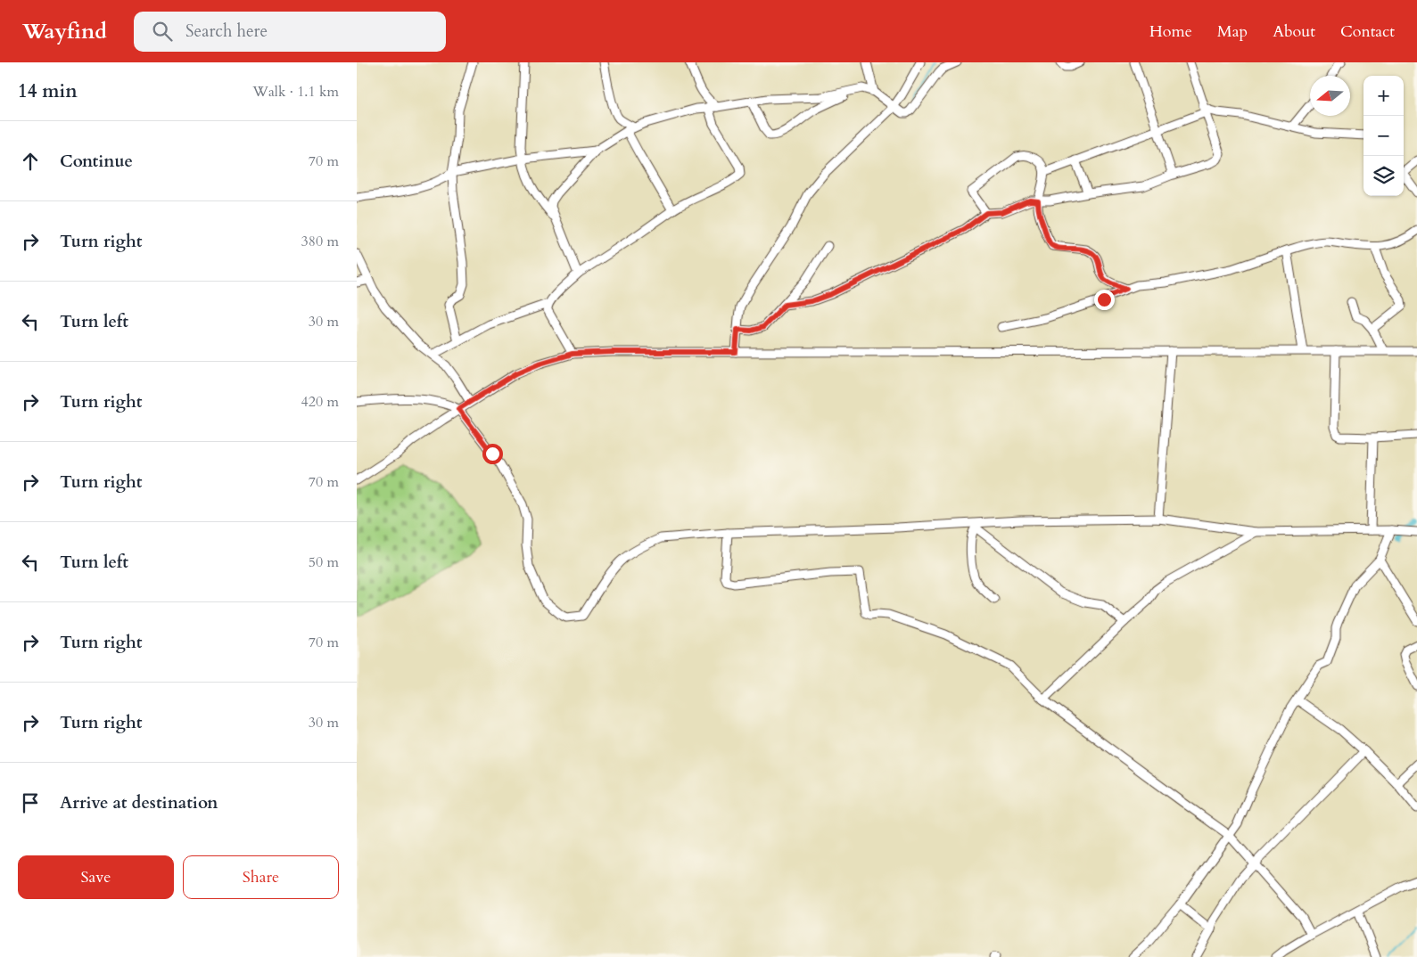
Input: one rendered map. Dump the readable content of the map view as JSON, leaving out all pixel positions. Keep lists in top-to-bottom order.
{
  "north": "left",
  "page": {
    "header": "Wayfind",
    "search": "Search here",
    "nav": [
      "Home",
      "Map",
      "About",
      "Contact"
    ],
    "heading": ["14 min", "Walk · 1.1 km"],
    "map_buttons": ["+", "−"],
    "list": [
      ["Continue", "70 m"],
      ["Turn right", "380 m"],
      ["Turn left", "30 m"],
      ["Turn right", "420 m"],
      ["Turn right", "70 m"],
      ["Turn left", "50 m"],
      ["Turn right", "70 m"],
      ["Turn right", "30 m"],
      "Arrive at destination"
    ],
    "buttons": ["Save", "Share"]
  }
}
